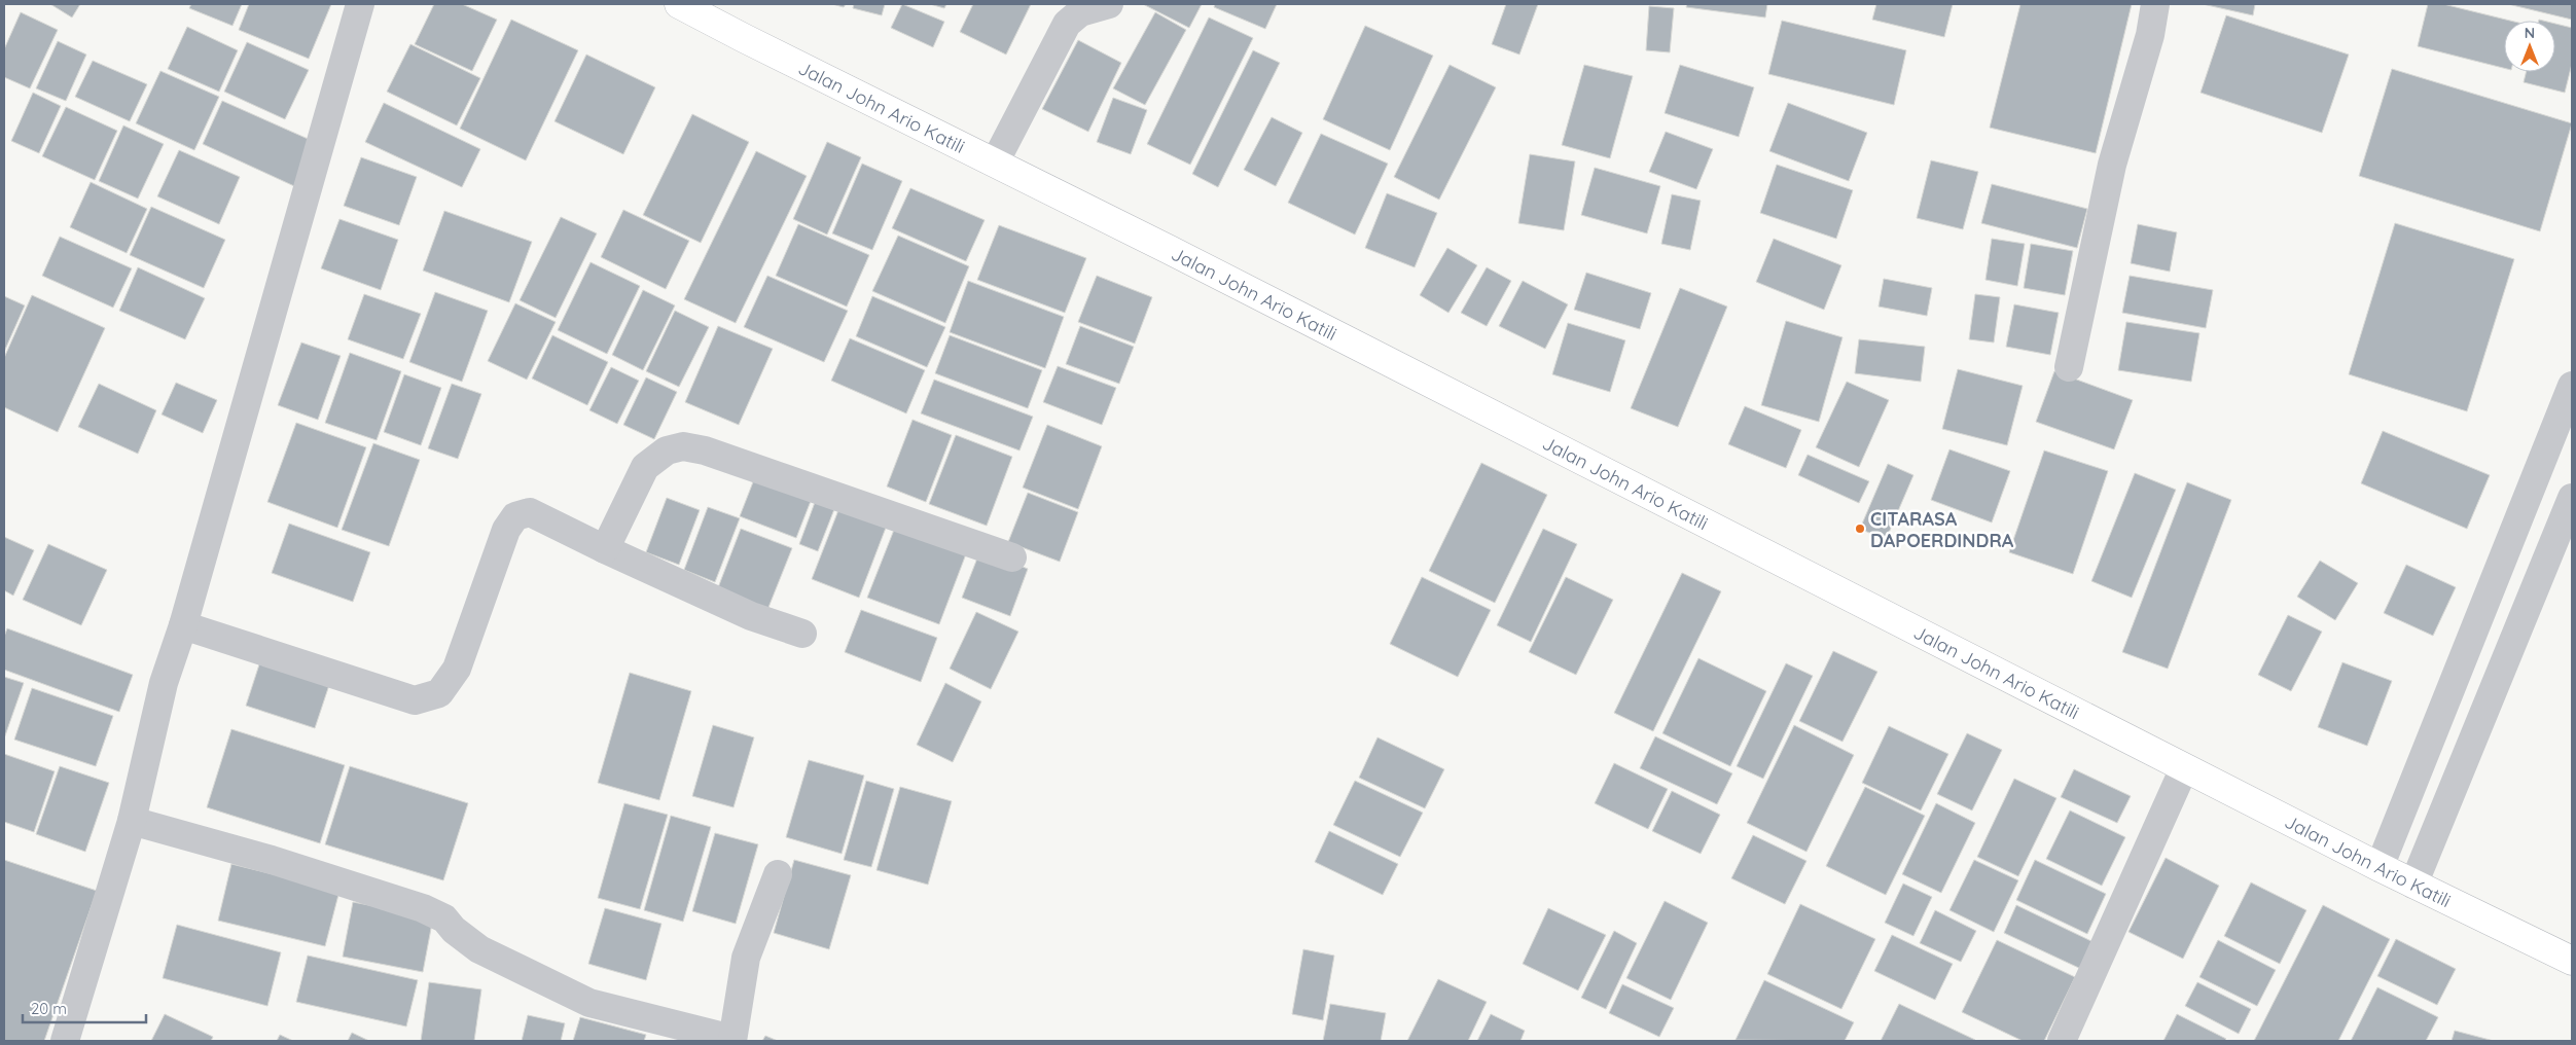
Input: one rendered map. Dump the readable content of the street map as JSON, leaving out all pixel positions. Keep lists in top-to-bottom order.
{
  "streets": {
    "main road": ["Jalan John Ario Katili"]
  },
  "places": ["CITARASA DAPOERDINDRA"],
  "scale_bar": "20 m",
  "north": "top"
}
